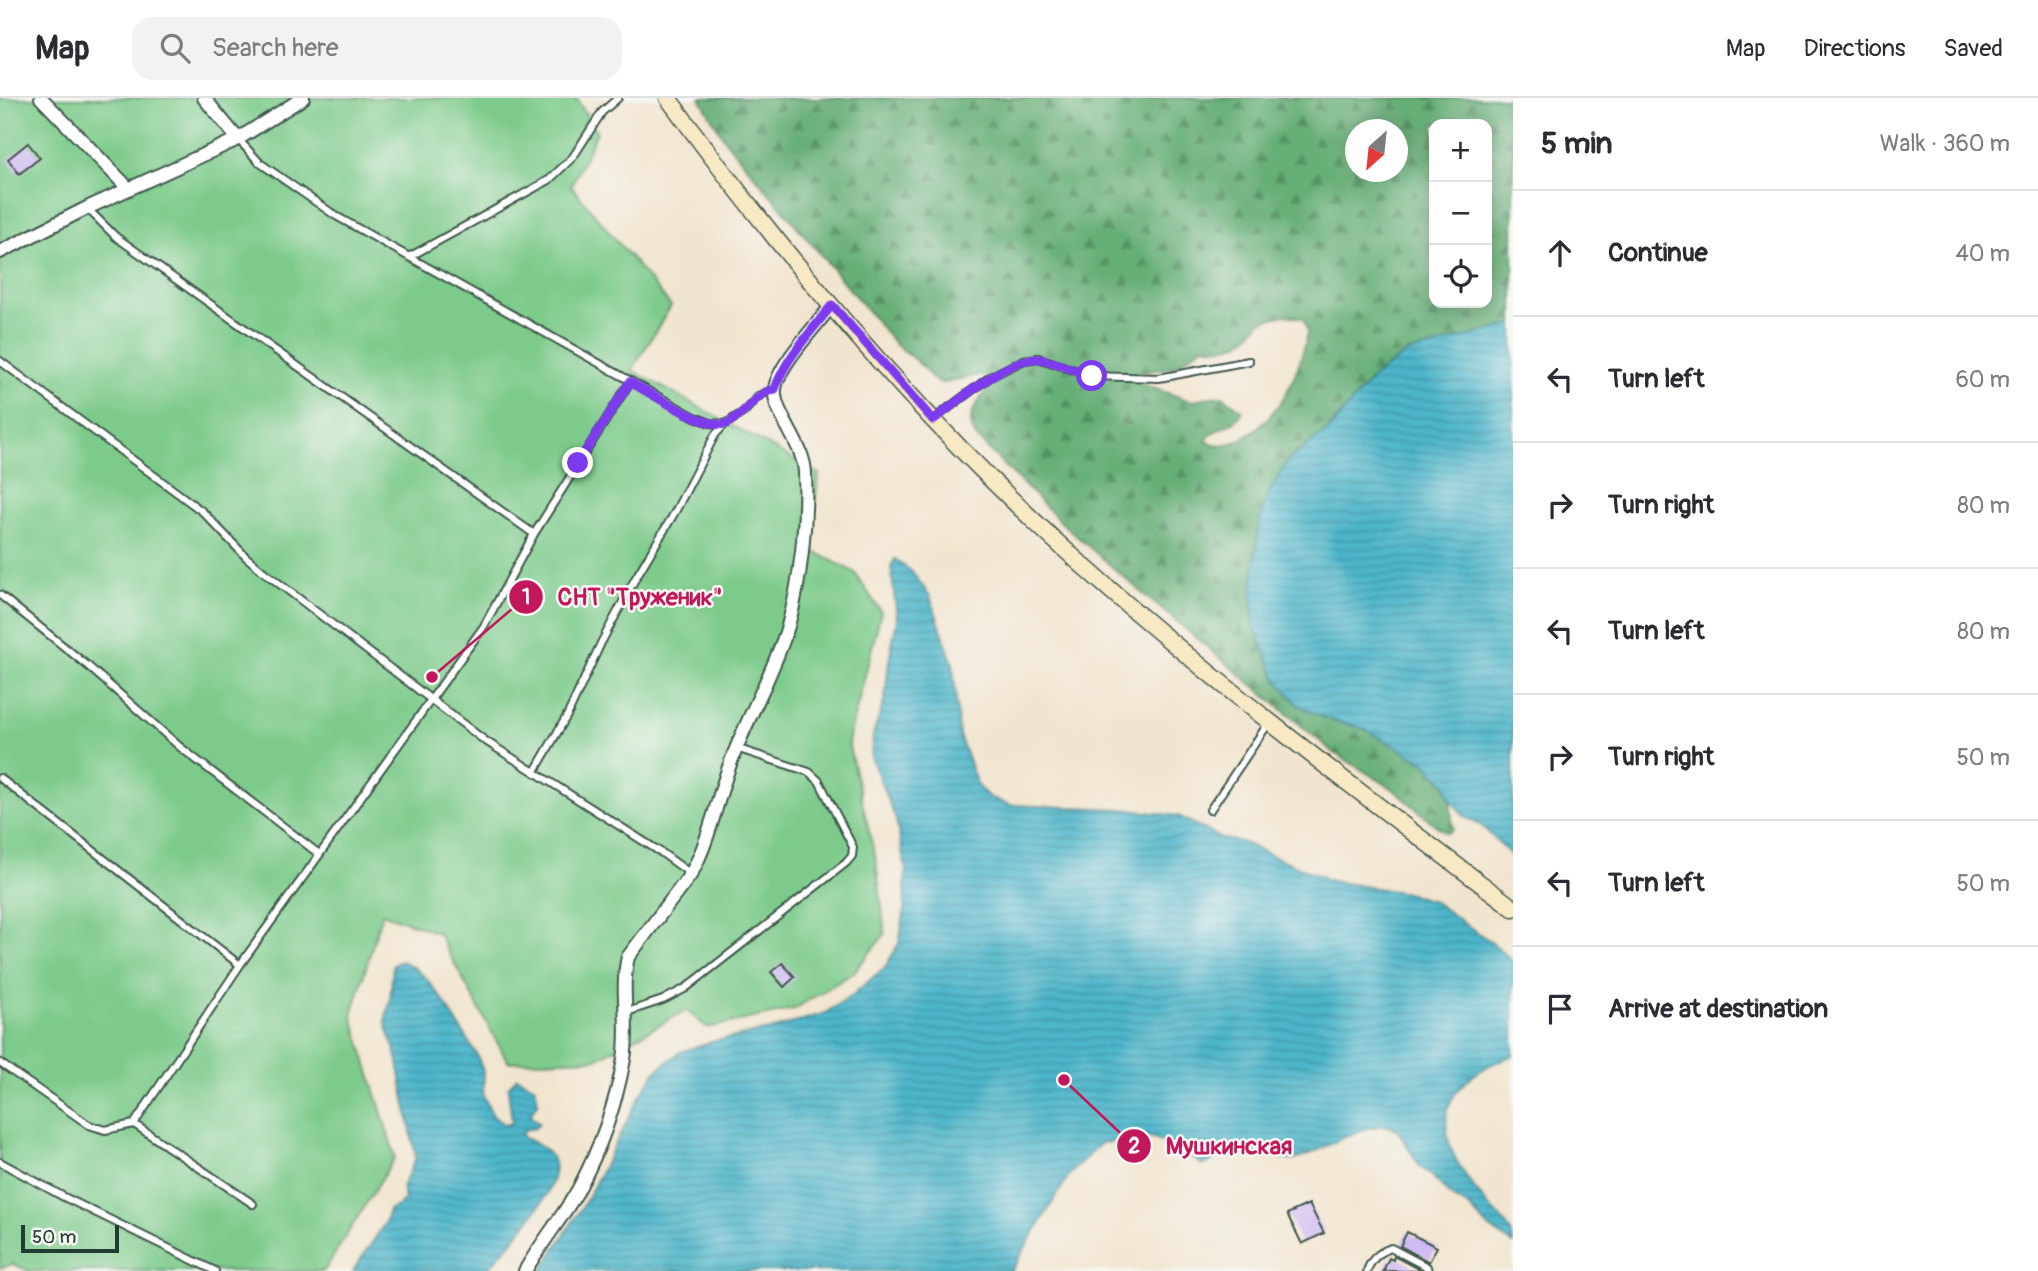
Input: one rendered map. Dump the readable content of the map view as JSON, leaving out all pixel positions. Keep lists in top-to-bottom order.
{
  "places": ["СНТ \"Труженик\"", "Мушкинская"],
  "scale_bar": "50 m",
  "north": "bottom left",
  "page": {
    "header": "Map",
    "search": "Search here",
    "nav": ["Map", "Directions", "Saved"],
    "heading": ["5 min", "Walk · 360 m"],
    "map_buttons": ["+", "−"],
    "list": [
      ["Continue", "40 m"],
      ["Turn left", "60 m"],
      ["Turn right", "80 m"],
      ["Turn left", "80 m"],
      ["Turn right", "50 m"],
      ["Turn left", "50 m"],
      "Arrive at destination"
    ],
    "scale": "50 m"
  }
}
